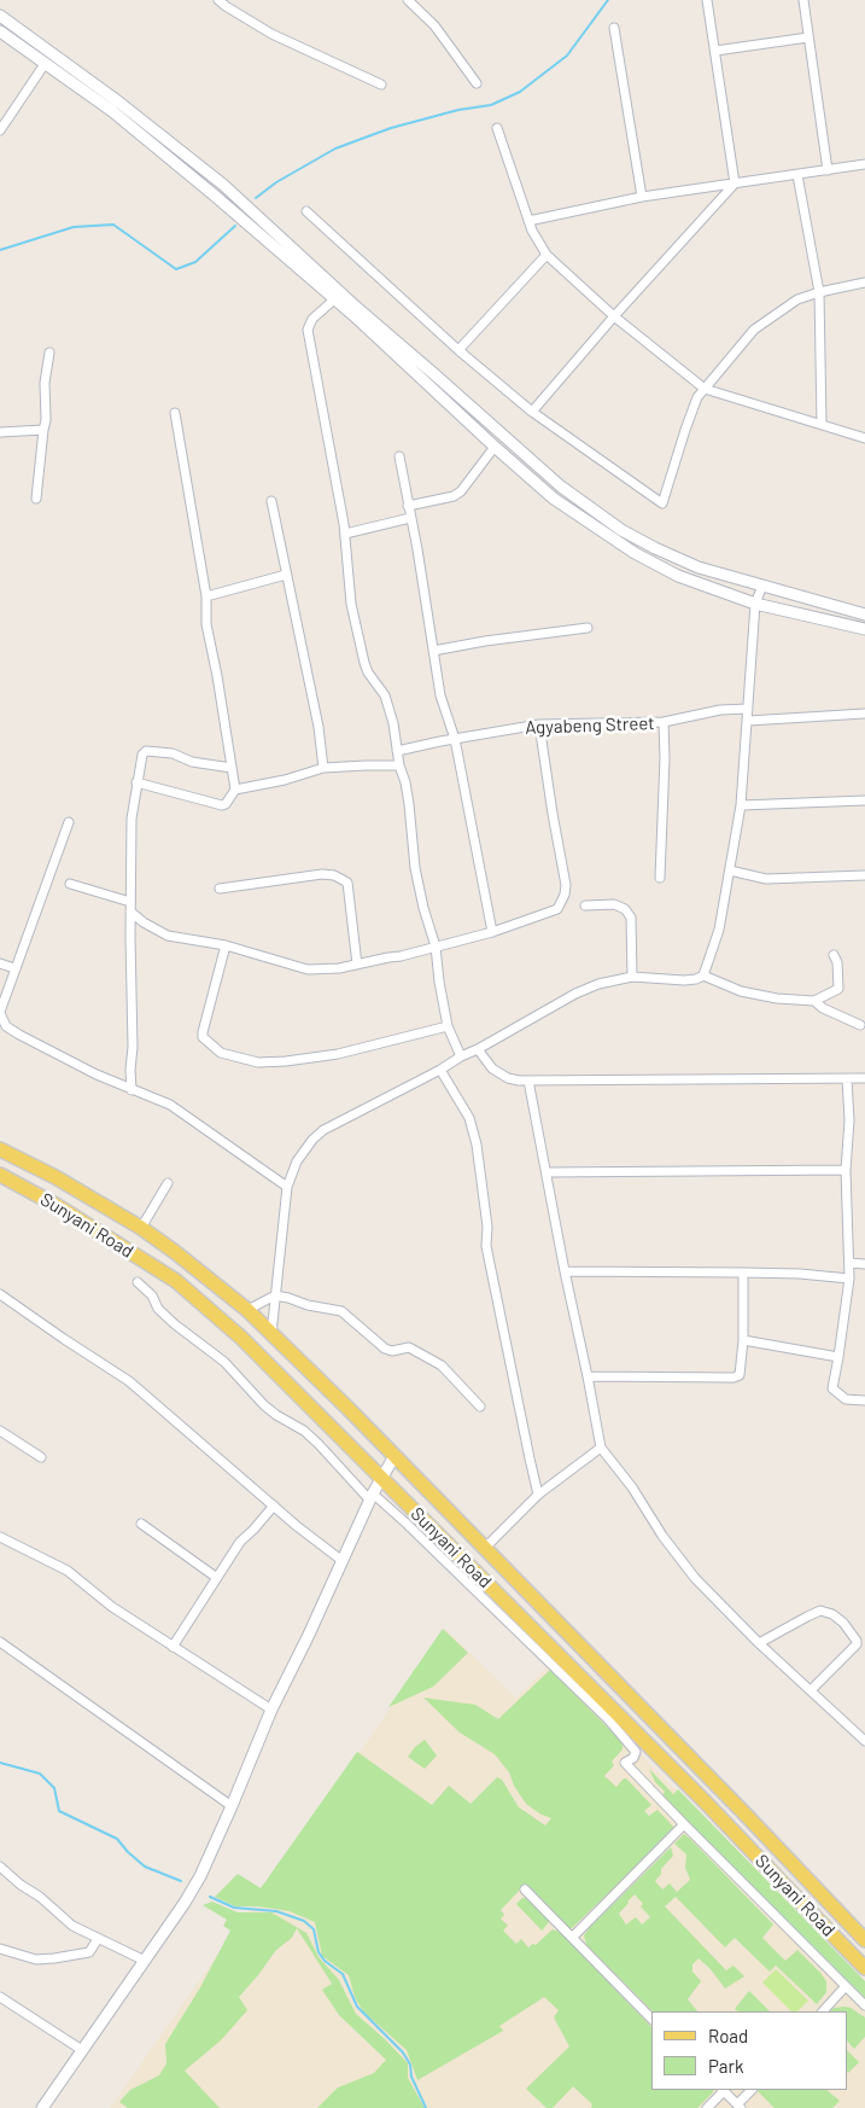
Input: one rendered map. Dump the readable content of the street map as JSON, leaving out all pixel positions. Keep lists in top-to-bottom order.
{
  "streets": {
    "main road": ["Sunyani Road"],
    "street": ["Agyabeng Street"]
  },
  "legend": ["Road", "Park"]
}
